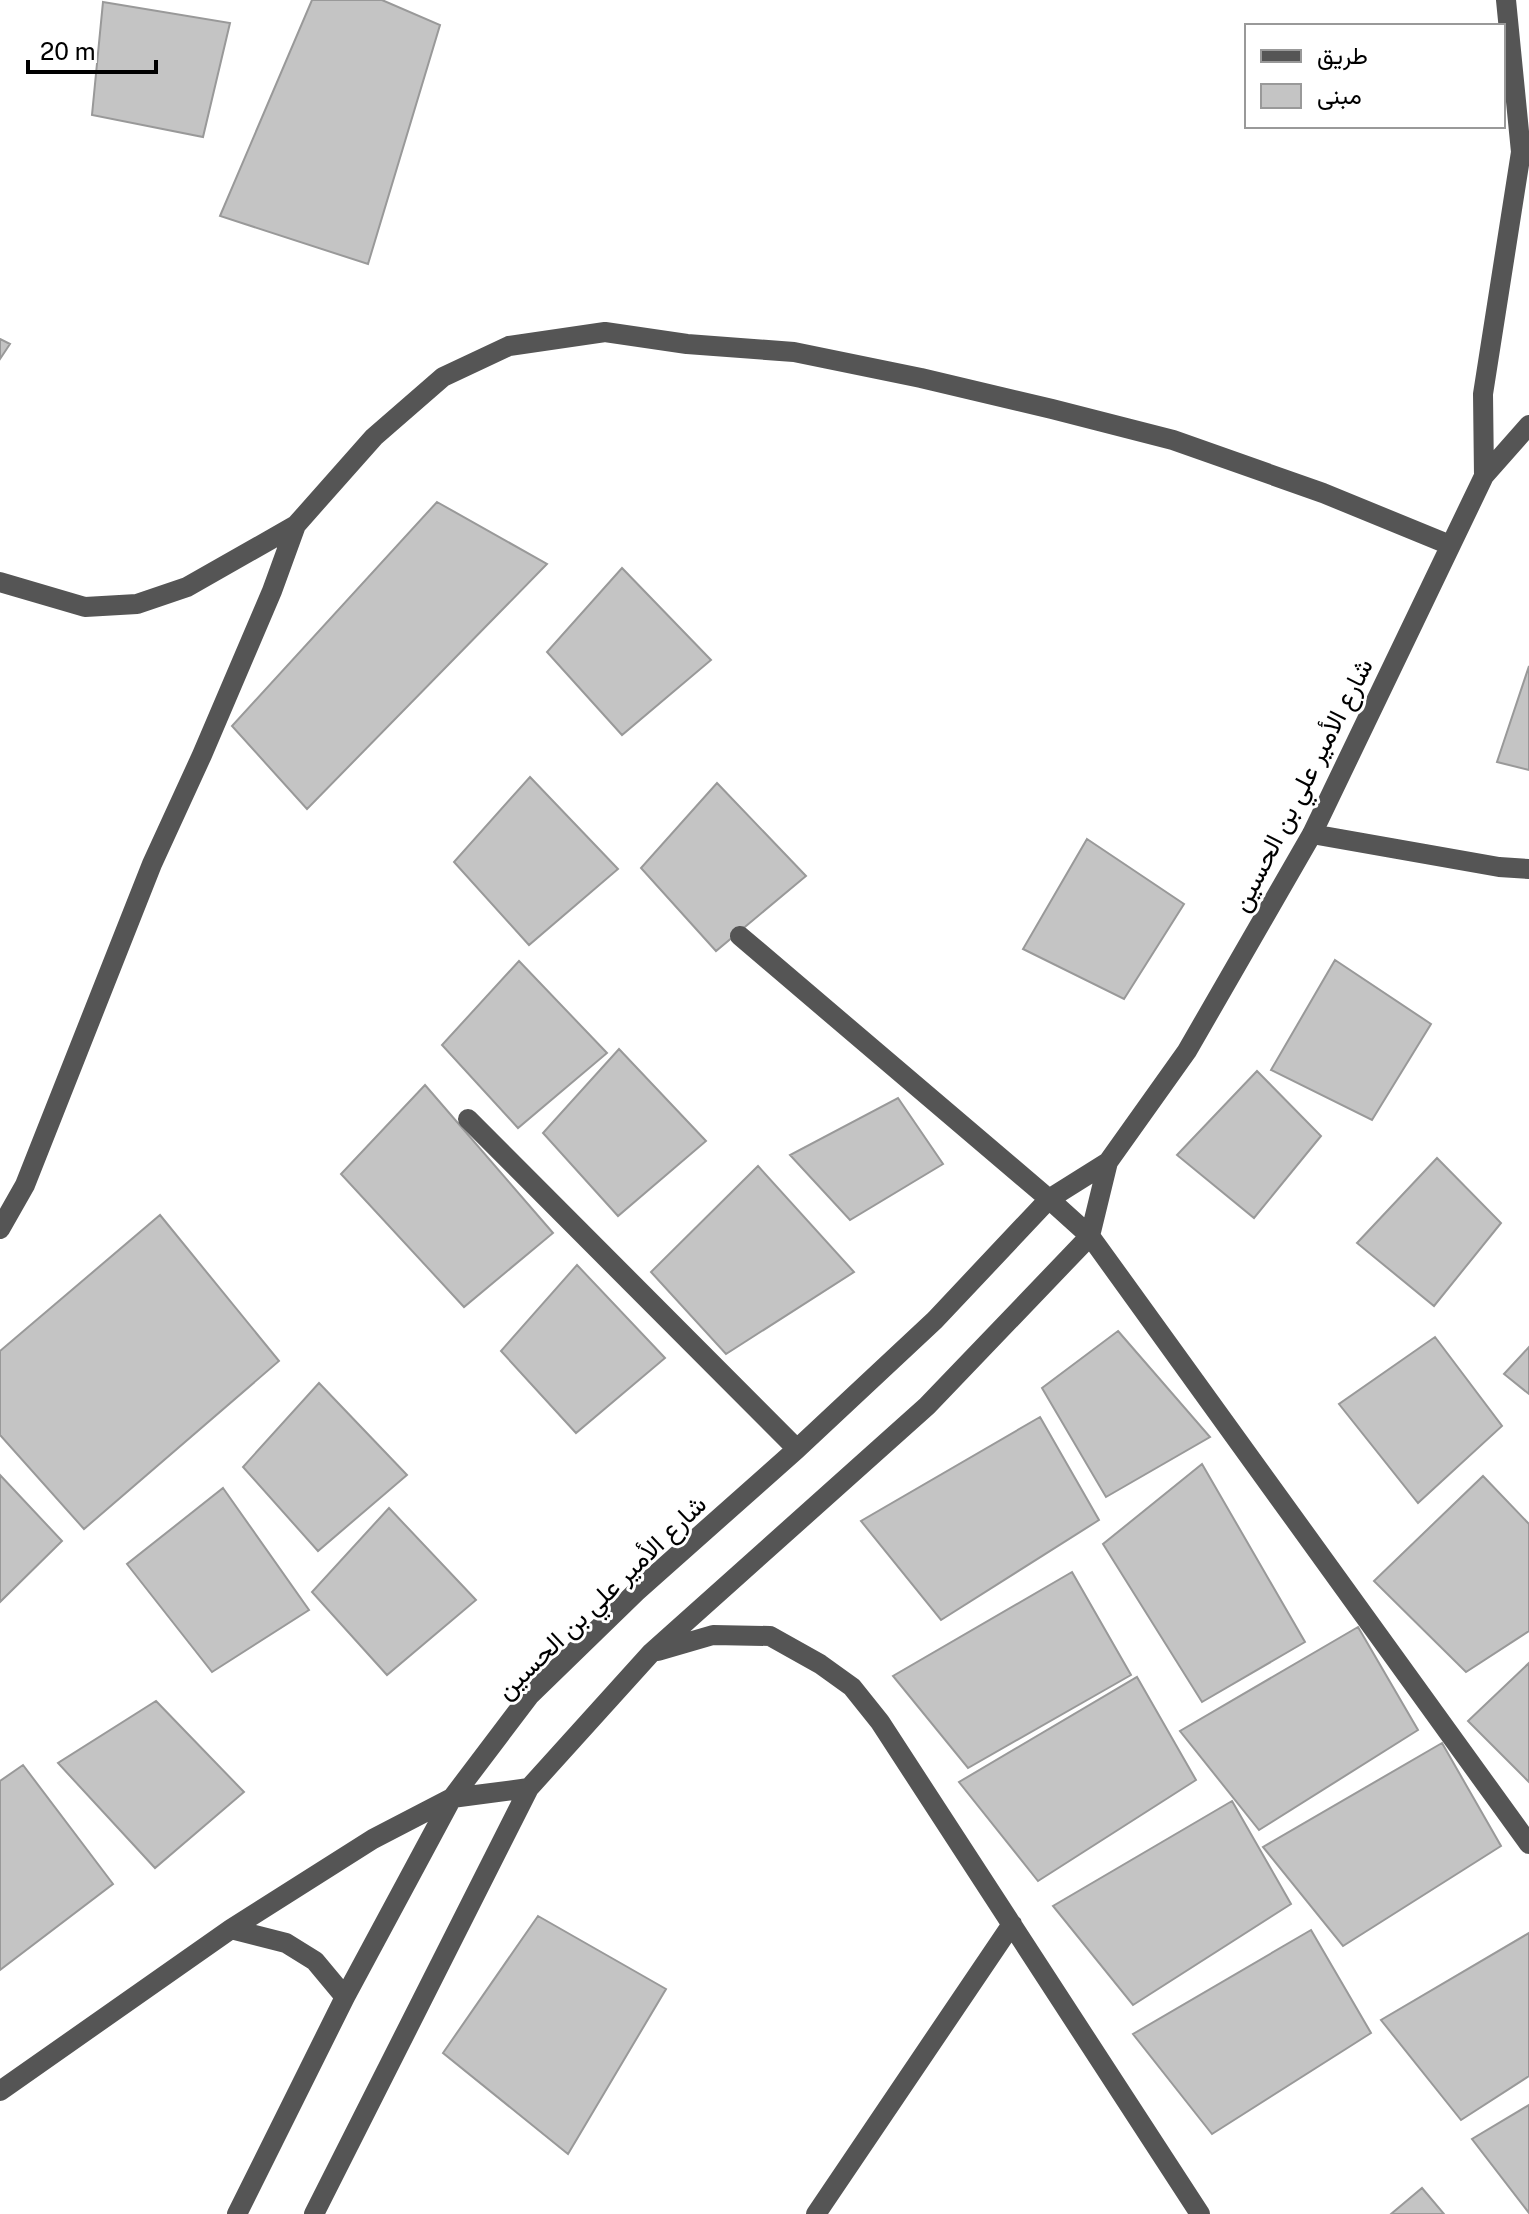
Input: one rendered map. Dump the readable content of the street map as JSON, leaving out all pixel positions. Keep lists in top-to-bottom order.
{
  "streets": {
    "street": ["شارع الأمير علي بن الحسين"]
  },
  "legend": ["طريق", "مبنى"],
  "scale_bar": "20 m"
}
